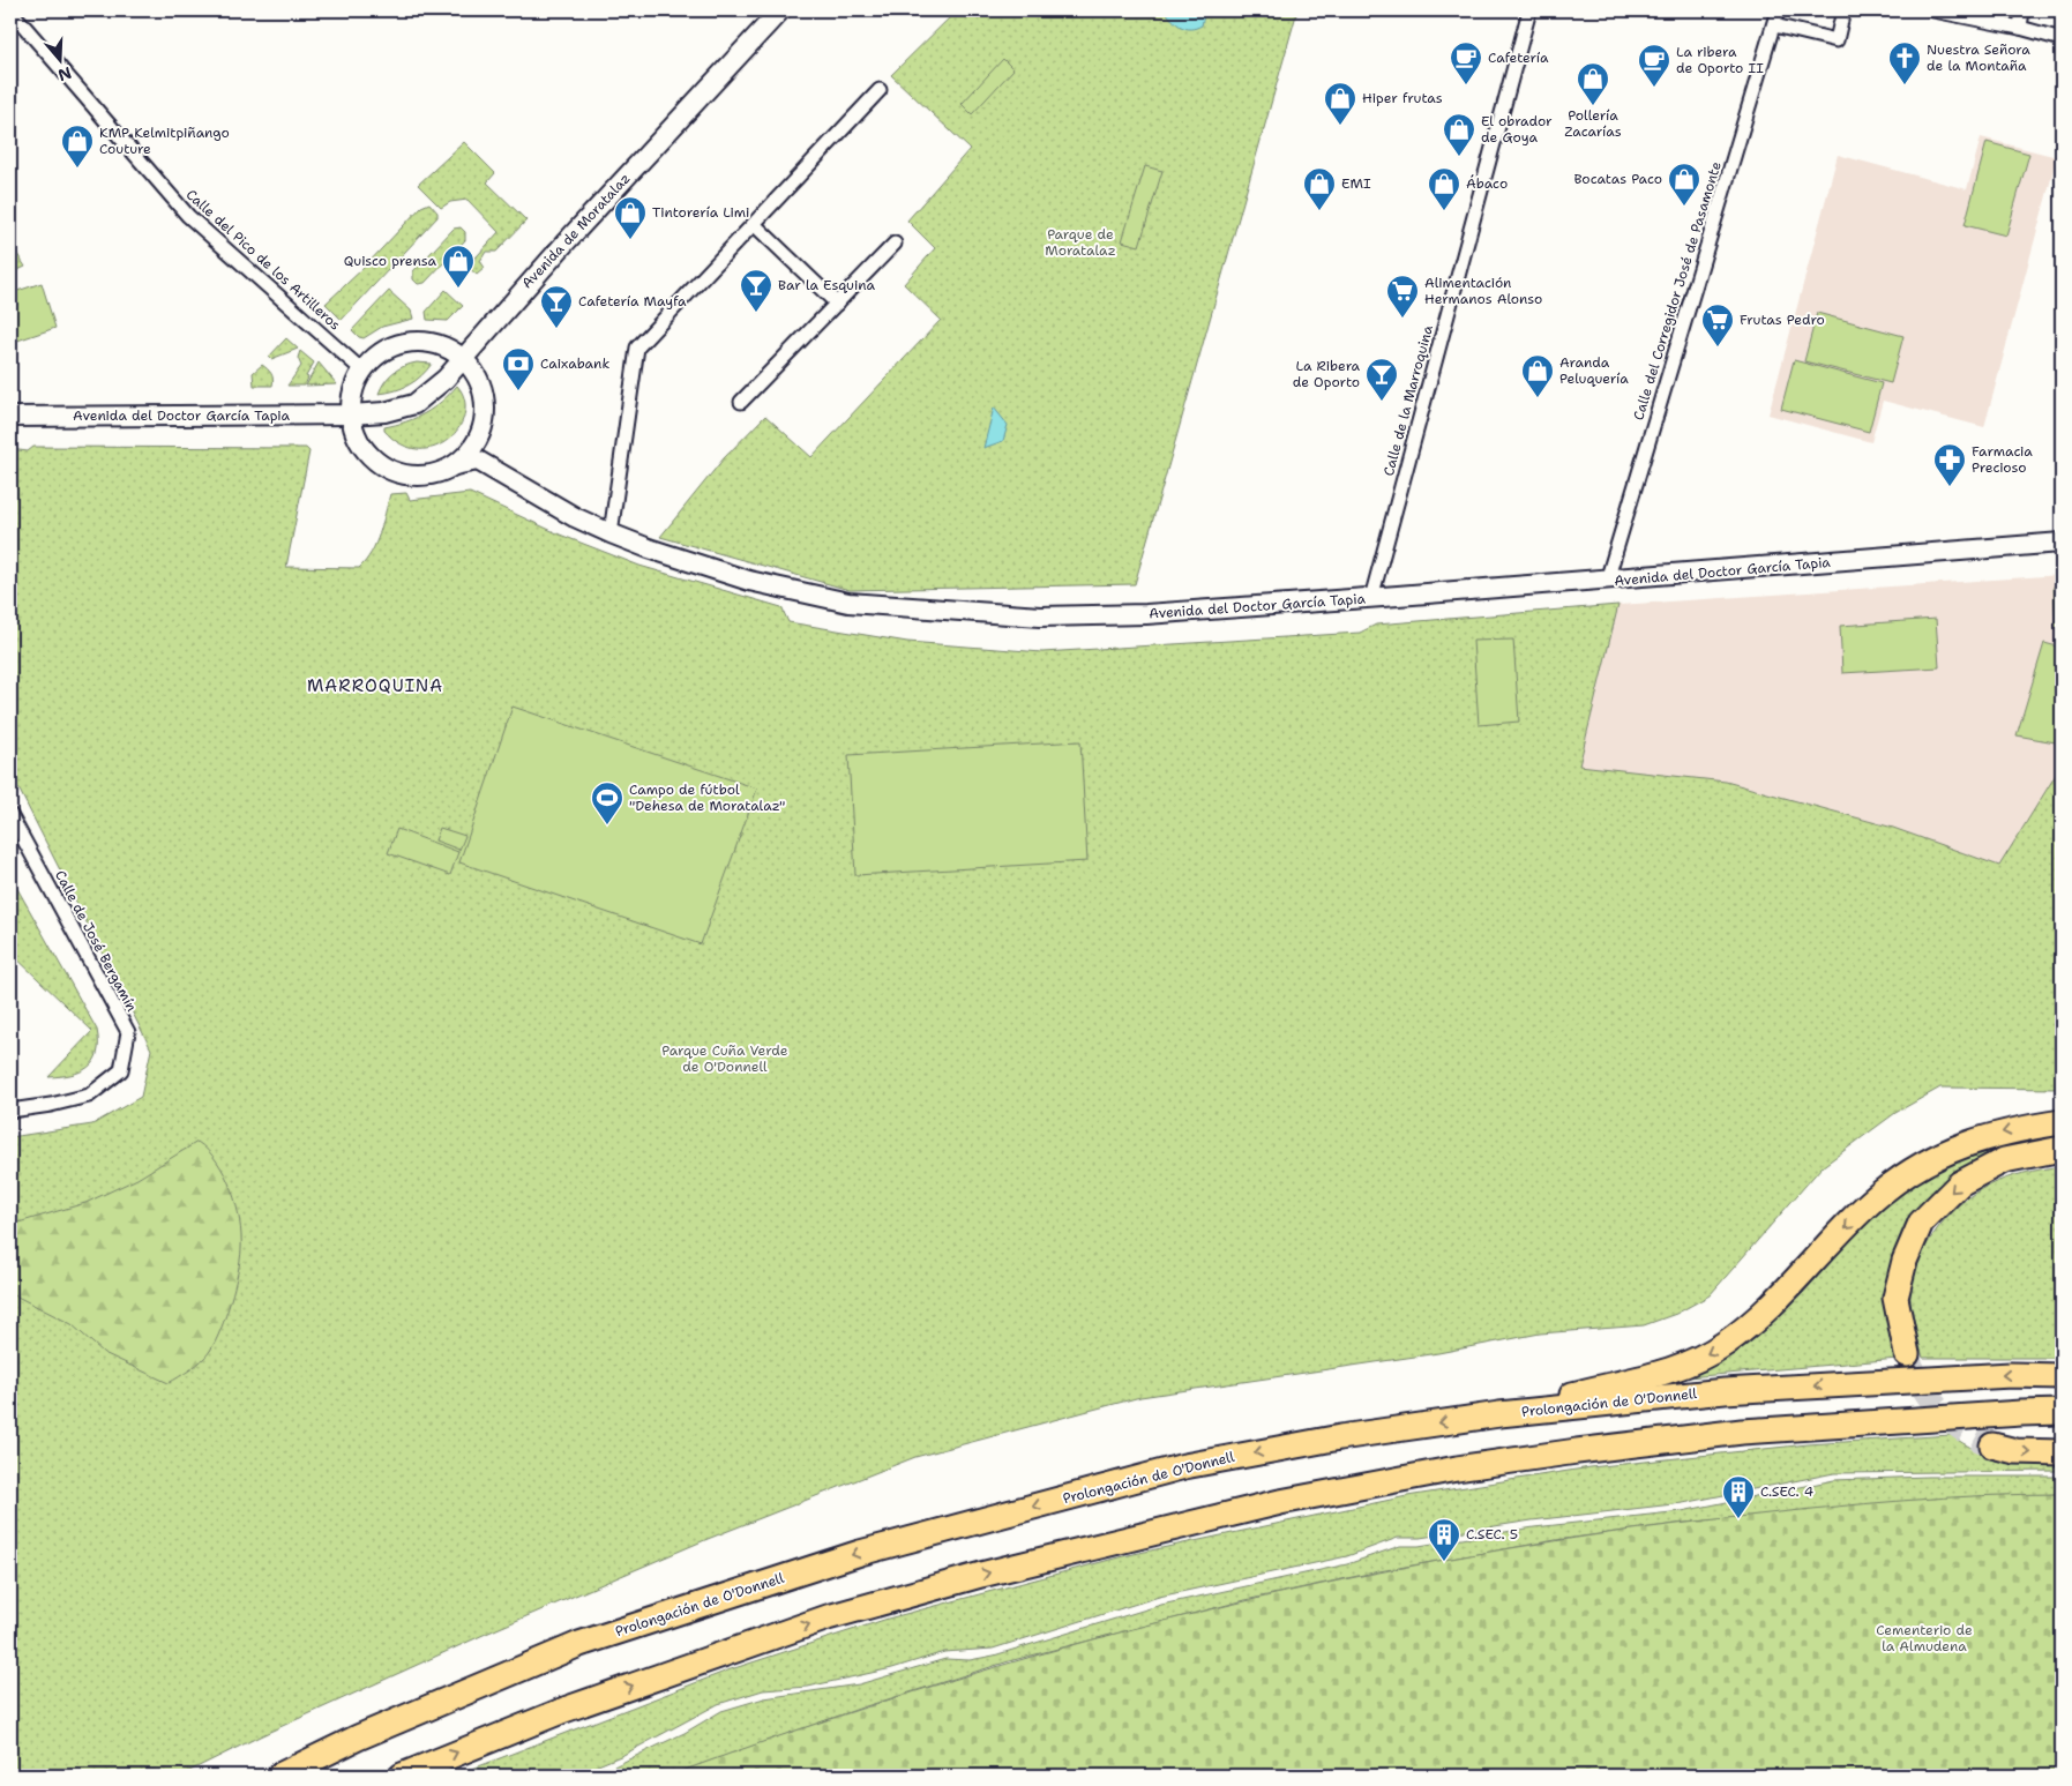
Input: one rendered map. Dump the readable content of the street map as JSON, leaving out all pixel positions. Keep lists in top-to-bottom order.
{
  "streets": {
    "highway": ["Prolongación de O'Donnell"],
    "street": [
      "Avenida de Moratalaz",
      "Calle del Pico de los Artilleros",
      "Calle del Corregidor José de Pasamonte",
      "Calle de la Marroquina",
      "Avenida del Doctor García Tapia",
      "Calle de José Bergamín"
    ]
  },
  "crossings": [
    ["Avenida de Moratalaz", "Avenida del Doctor García Tapia"],
    ["Calle del Corregidor José de Pasamonte", "Avenida del Doctor García Tapia"],
    ["Calle de la Marroquina", "Avenida del Doctor García Tapia"]
  ],
  "districts": ["MARROQUINA"],
  "parks": ["Parque de Moratalaz", "Parque Cuña Verde de O'Donnell", "Cementerio de la Almudena"],
  "places": {
    "cafe": ["Cafetería", "La ribera de Oporto II"],
    "church": ["Nuestra Señora de la Montaña"],
    "shop": [
      "Pollería Zacarías",
      "Hiper frutas",
      "El obrador de Goya",
      "KMP Kelmitpiñango Couture",
      "Bocatas Paco",
      "EMI",
      "Ábaco",
      "Tintorería Limi",
      "Quisco prensa",
      "Aranda Peluquería"
    ],
    "bar": ["Bar la Esquina", "Cafetería Mayfa", "La Ribera de Oporto"],
    "supermarket": ["Alimentación Hermanos Alonso", "Frutas Pedro"],
    "bank": ["Caixabank"],
    "pharmacy": ["Farmacia Precioso"],
    "sports": ["Campo de fútbol \"Dehesa de Moratalaz\""],
    "building": ["C.SEC. 4", "C.SEC. 5"]
  },
  "north": "bottom"
}
